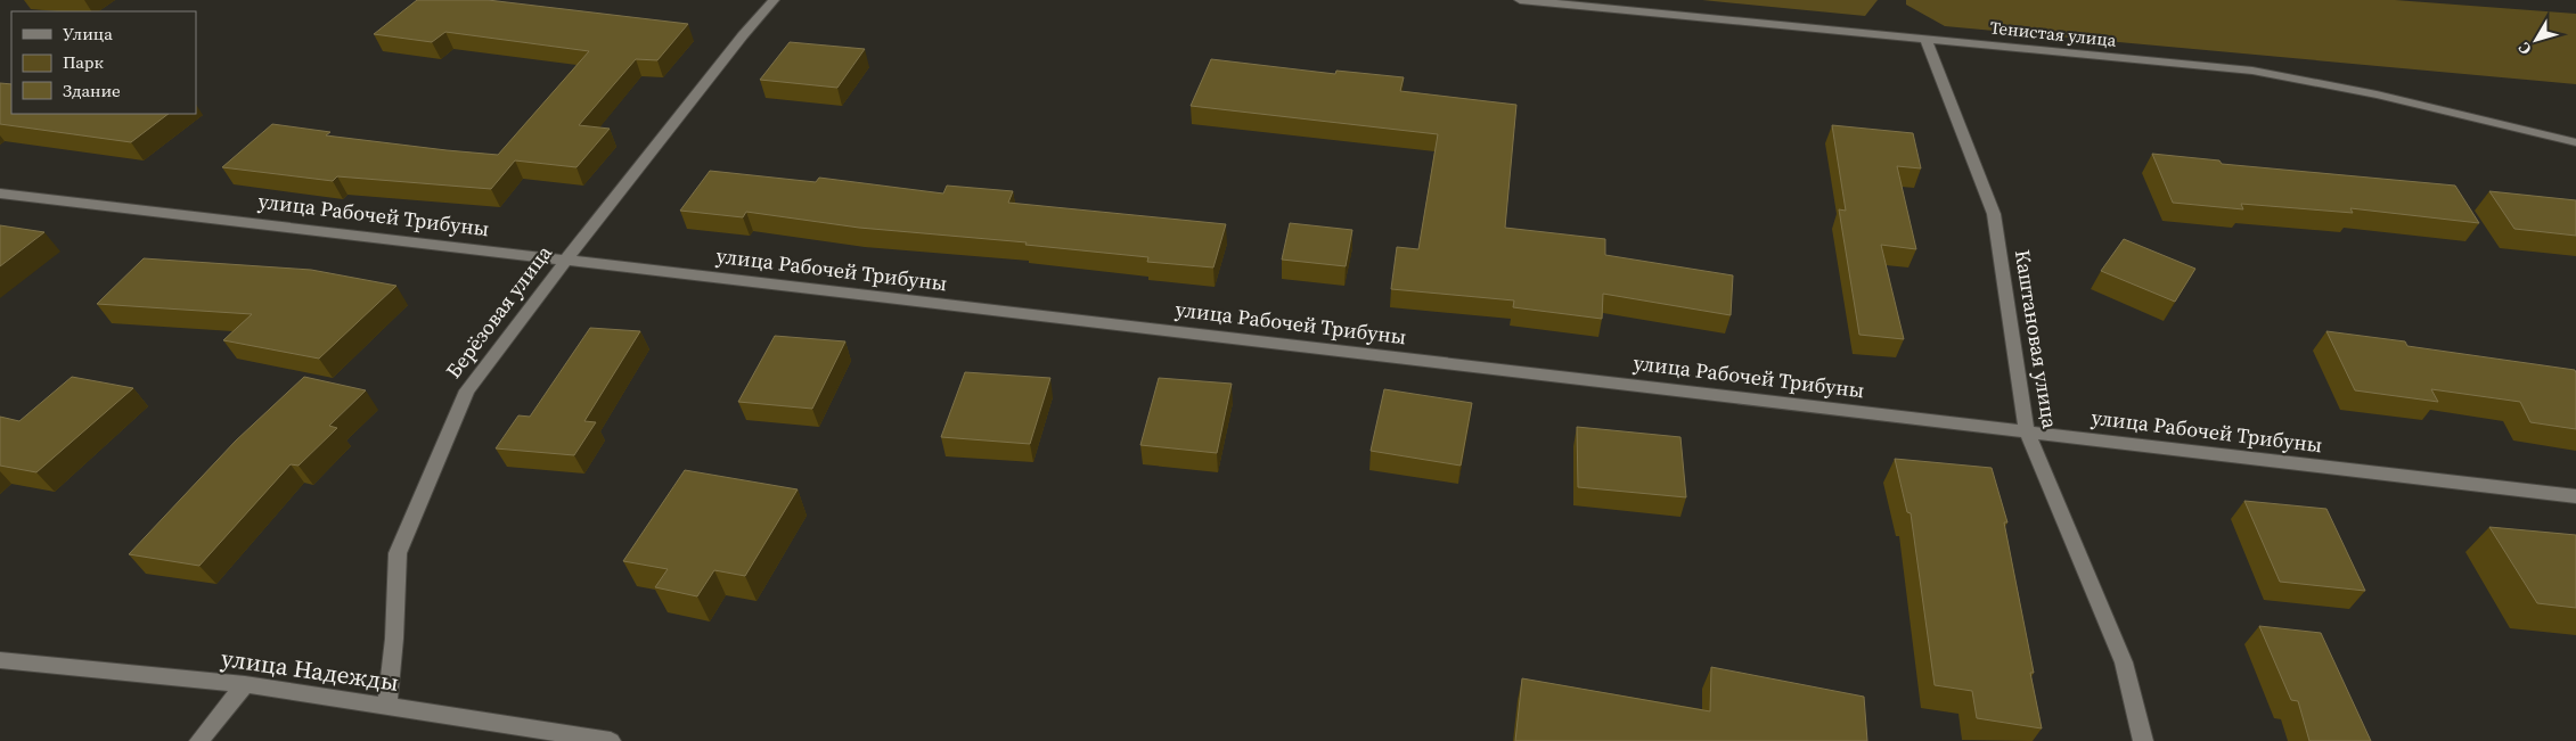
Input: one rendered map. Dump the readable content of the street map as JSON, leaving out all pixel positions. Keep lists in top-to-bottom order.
{
  "streets": {
    "street": [
      "Тенистая улица",
      "улица Рабочей Трибуны",
      "Берёзовая улица",
      "Каштановая улица",
      "улица Надежды"
    ]
  },
  "crossings": [
    ["Тенистая улица", "Каштановая улица"],
    ["улица Рабочей Трибуны", "Берёзовая улица"],
    ["улица Рабочей Трибуны", "Каштановая улица"],
    ["Берёзовая улица", "улица Надежды"]
  ],
  "legend": ["Улица", "Парк", "Здание"],
  "north": "bottom left"
}
